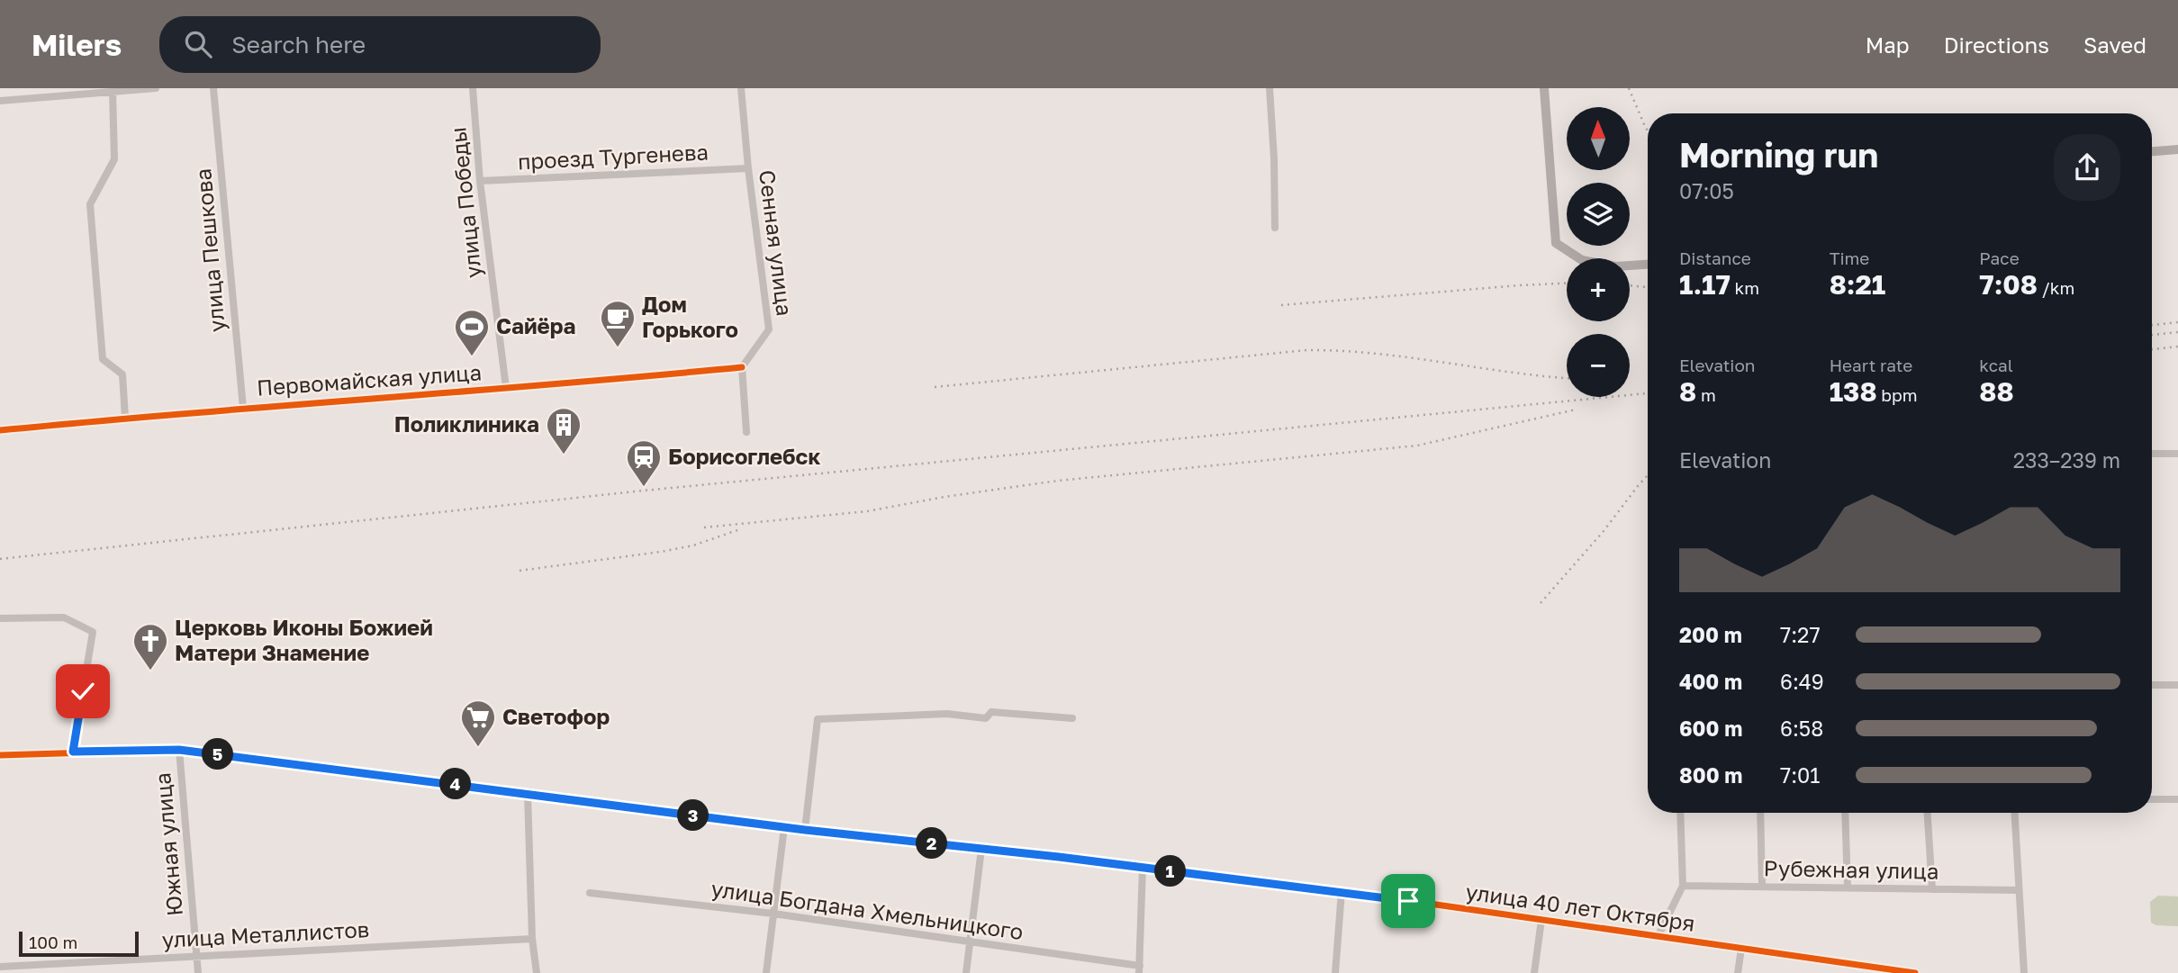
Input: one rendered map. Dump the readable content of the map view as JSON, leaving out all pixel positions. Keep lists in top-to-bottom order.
{
  "streets": {
    "street": [
      "проезд Тургенева",
      "улица Победы",
      "Сенная улица",
      "улица Пешкова",
      "Первомайская улица",
      "Южная улица",
      "Рубежная улица",
      "улица 40 лет Октября",
      "улица Богдана Хмельницкого",
      "улица Металлистов"
    ]
  },
  "crossings": [
    ["проезд Тургенева", "улица Победы"],
    ["проезд Тургенева", "Сенная улица"],
    ["улица Победы", "Первомайская улица"],
    ["Сенная улица", "Первомайская улица"],
    ["улица Пешкова", "Первомайская улица"],
    ["Южная улица", "улица 40 лет Октября"],
    ["Южная улица", "улица Металлистов"]
  ],
  "places": {
    "cafe": ["Дом Горького"],
    "sports": ["Сайёра"],
    "building": ["Поликлиника"],
    "station": ["Борисоглебск"],
    "church": ["Церковь Иконы Божией Матери Знамение"],
    "supermarket": ["Светофор"]
  },
  "scale_bar": "100 m",
  "north": "top",
  "page": {
    "header": "Milers",
    "search": "Search here",
    "nav": ["Map", "Directions", "Saved"],
    "map_buttons": ["+", "−"],
    "heading": ["Morning run", "07:05"],
    "stats": [
      ["Distance", "1.17 km"],
      ["Time", "8:21"],
      ["Pace", "7:08 /km"],
      ["Elevation", "8 m"],
      ["Heart rate", "138 bpm"],
      ["kcal", "88"]
    ],
    "chart": ["Elevation", "233–239 m"],
    "list": [
      {
        "name": "200 m",
        "note": "7:27"
      },
      {
        "name": "400 m",
        "note": "6:49"
      },
      {
        "name": "600 m",
        "note": "6:58"
      },
      {
        "name": "800 m",
        "note": "7:01"
      }
    ],
    "pins": [
      "5",
      "4",
      "3",
      "2",
      "1"
    ],
    "scale": "100 m"
  }
}
